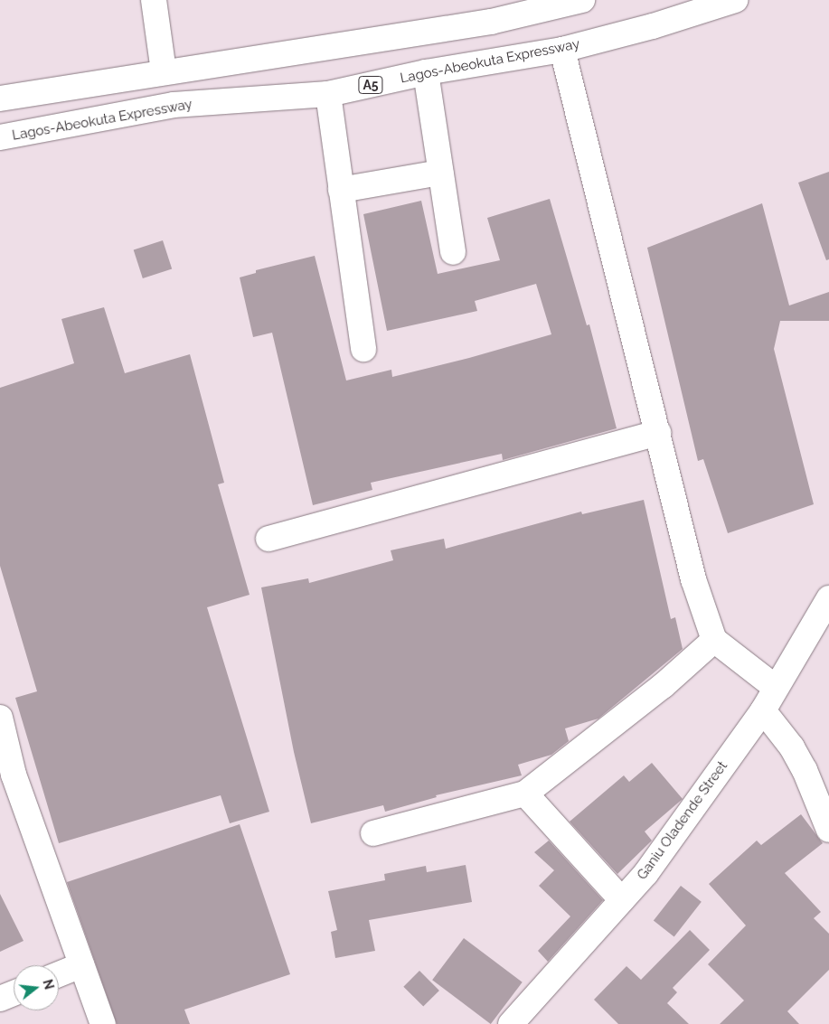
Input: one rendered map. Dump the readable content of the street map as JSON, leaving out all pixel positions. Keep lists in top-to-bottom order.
{
  "streets": {
    "main road": ["Lagos-Abeokuta Expressway", "A5", "Ganiu Oladende Street"]
  },
  "north": "right"
}
